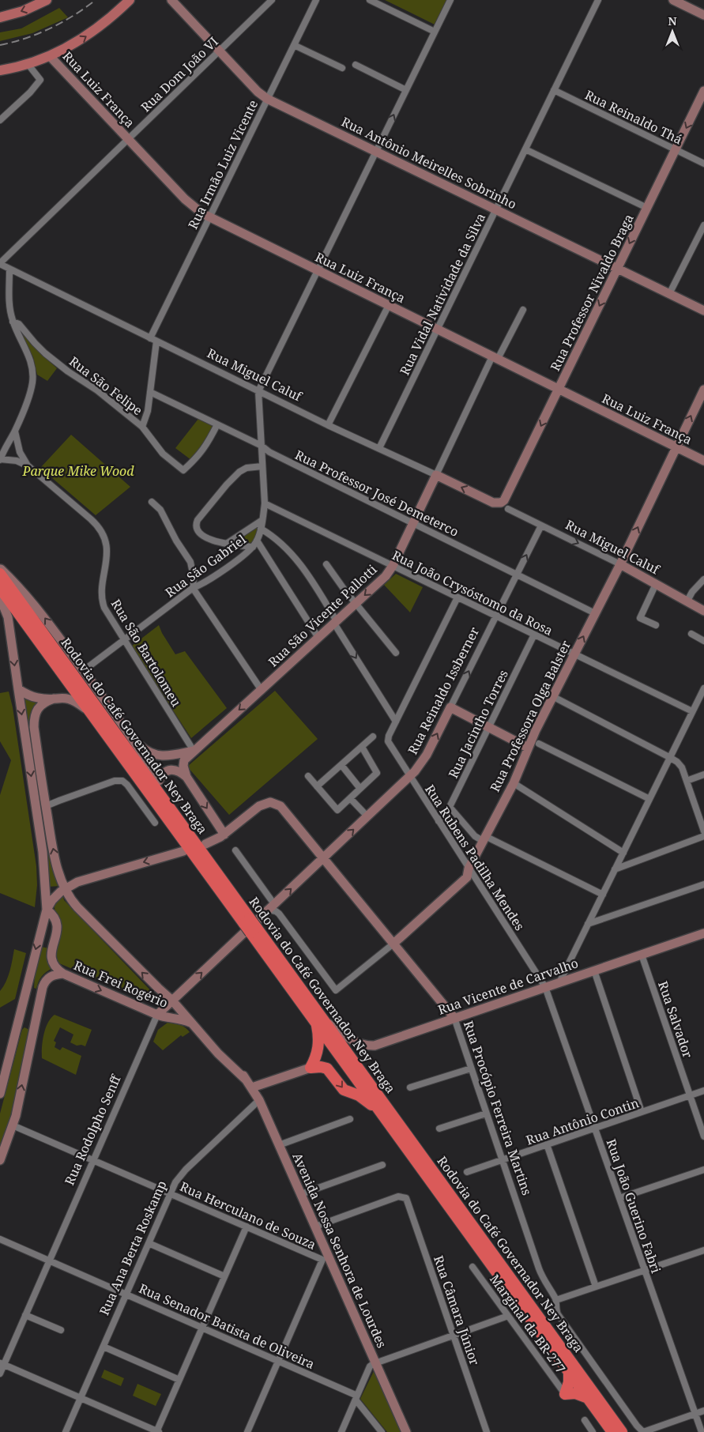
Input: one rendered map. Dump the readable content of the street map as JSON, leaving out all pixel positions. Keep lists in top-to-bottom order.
{
  "streets": {
    "highway": ["Rodovia do Café Governador Ney Braga"],
    "main road": [
      "Rua Luiz França",
      "Rua Antônio Meirelles Sobrinho",
      "Rua Professor Nivaldo Braga",
      "Rua Miguel Caluf",
      "Rua São Vicente Pallotti",
      "Rua Reinaldo Issberner",
      "Rua Professora Olga Balster",
      "Rua Frei Rogério",
      "Rua Vicente de Carvalho",
      "Rua Procópio Ferreira Martins",
      "Rua Rodolpho Senff",
      "Avenida Nossa Senhora de Lourdes"
    ],
    "street": [
      "Rua Dom João VI",
      "Rua Reinaldo Thá",
      "Rua Irmão Luiz Vicente",
      "Rua Vidal Natividade da Silva",
      "Rua São Felipe",
      "Rua Professor José Demeterco",
      "Rua São Gabriel",
      "Rua João Crysóstomo da Rosa",
      "Rua São Bartolomeu",
      "Rua Jacintho Torres",
      "Rua Rubens Padilha Mendes",
      "Rua Salvador",
      "Rua Antônio Contin",
      "Rua João Guerino Fabri",
      "Rua Herculano de Souza",
      "Rua Ana Berta Roskamp",
      "Rua Câmara Júnior",
      "Marginal da BR-277",
      "Rua Senador Batista de Oliveira"
    ]
  },
  "crossings": [
    ["Rua Dom João VI", "Rua Luiz França"],
    ["Rua Dom João VI", "Rua Antônio Meirelles Sobrinho"],
    ["Rua Dom João VI", "Rua Miguel Caluf"],
    ["Rua Luiz França", "Rua Irmão Luiz Vicente"],
    ["Rua Luiz França", "Rua Professor Nivaldo Braga"],
    ["Rua Luiz França", "Rua Vidal Natividade da Silva"],
    ["Rua Luiz França", "Rua Professora Olga Balster"],
    ["Rua Reinaldo Thá", "Rua Professor Nivaldo Braga"],
    ["Rua Reinaldo Thá", "Rua Vidal Natividade da Silva"],
    ["Rua Antônio Meirelles Sobrinho", "Rua Irmão Luiz Vicente"],
    ["Rua Antônio Meirelles Sobrinho", "Rua Professor Nivaldo Braga"],
    ["Rua Antônio Meirelles Sobrinho", "Rua Vidal Natividade da Silva"],
    ["Rua Irmão Luiz Vicente", "Rua Miguel Caluf"],
    ["Rua Professor Nivaldo Braga", "Rua Miguel Caluf"],
    ["Rua Vidal Natividade da Silva", "Rua Miguel Caluf"],
    ["Rua Miguel Caluf", "Rua São Gabriel"],
    ["Rua Miguel Caluf", "Rua São Vicente Pallotti"],
    ["Rua Miguel Caluf", "Rua Reinaldo Issberner"],
    ["Rua Miguel Caluf", "Rua Professora Olga Balster"],
    ["Rua São Felipe", "Rua Professor José Demeterco"],
    ["Rua Professor José Demeterco", "Rua São Gabriel"],
    ["Rua Professor José Demeterco", "Rua São Vicente Pallotti"],
    ["Rua Professor José Demeterco", "Rua Reinaldo Issberner"],
    ["Rua Professor José Demeterco", "Rua Professora Olga Balster"],
    ["Rua São Gabriel", "Rua João Crysóstomo da Rosa"],
    ["Rua São Gabriel", "Rua São Bartolomeu"],
    ["Rua João Crysóstomo da Rosa", "Rua São Vicente Pallotti"],
    ["Rua João Crysóstomo da Rosa", "Rua Reinaldo Issberner"],
    ["Rua João Crysóstomo da Rosa", "Rua Professora Olga Balster"],
    ["Rua João Crysóstomo da Rosa", "Rua Jacintho Torres"],
    ["Rua São Vicente Pallotti", "Rua São Bartolomeu"],
    ["Rua Reinaldo Issberner", "Rua Professora Olga Balster"],
    ["Rua Reinaldo Issberner", "Rodovia do Café Governador Ney Braga"],
    ["Rua Reinaldo Issberner", "Rua Rubens Padilha Mendes"],
    ["Rua Reinaldo Issberner", "Rua Procópio Ferreira Martins"],
    ["Rua Reinaldo Issberner", "Rua Rodolpho Senff"],
    ["Rua Professora Olga Balster", "Rua Rubens Padilha Mendes"],
    ["Rua Professora Olga Balster", "Rua Procópio Ferreira Martins"],
    ["Rua Jacintho Torres", "Rua Rubens Padilha Mendes"],
    ["Rodovia do Café Governador Ney Braga", "Rua Vicente de Carvalho"],
    ["Rodovia do Café Governador Ney Braga", "Rua Rodolpho Senff"],
    ["Rua Rubens Padilha Mendes", "Rua Vicente de Carvalho"],
    ["Rua Rubens Padilha Mendes", "Rua João Guerino Fabri"],
    ["Rua Frei Rogério", "Rua Rodolpho Senff"],
    ["Rua Frei Rogério", "Avenida Nossa Senhora de Lourdes"],
    ["Rua Vicente de Carvalho", "Rua Salvador"],
    ["Rua Vicente de Carvalho", "Rua Procópio Ferreira Martins"],
    ["Rua Vicente de Carvalho", "Rua João Guerino Fabri"],
    ["Rua Salvador", "Rua Antônio Contin"],
    ["Rua Procópio Ferreira Martins", "Rua Antônio Contin"],
    ["Rua Antônio Contin", "Rua João Guerino Fabri"],
    ["Rua Rodolpho Senff", "Rua Herculano de Souza"],
    ["Rua Rodolpho Senff", "Avenida Nossa Senhora de Lourdes"],
    ["Rua Rodolpho Senff", "Rua Senador Batista de Oliveira"],
    ["Rua Herculano de Souza", "Rua Ana Berta Roskamp"],
    ["Rua Herculano de Souza", "Avenida Nossa Senhora de Lourdes"],
    ["Rua Ana Berta Roskamp", "Avenida Nossa Senhora de Lourdes"],
    ["Rua Ana Berta Roskamp", "Rua Senador Batista de Oliveira"],
    ["Avenida Nossa Senhora de Lourdes", "Rua Câmara Júnior"]
  ],
  "one_way": ["Rua Professor Nivaldo Braga", "Rua São Vicente Pallotti", "Rua Frei Rogério"],
  "parks": ["Parque Mike Wood"],
  "north": "top"
}
